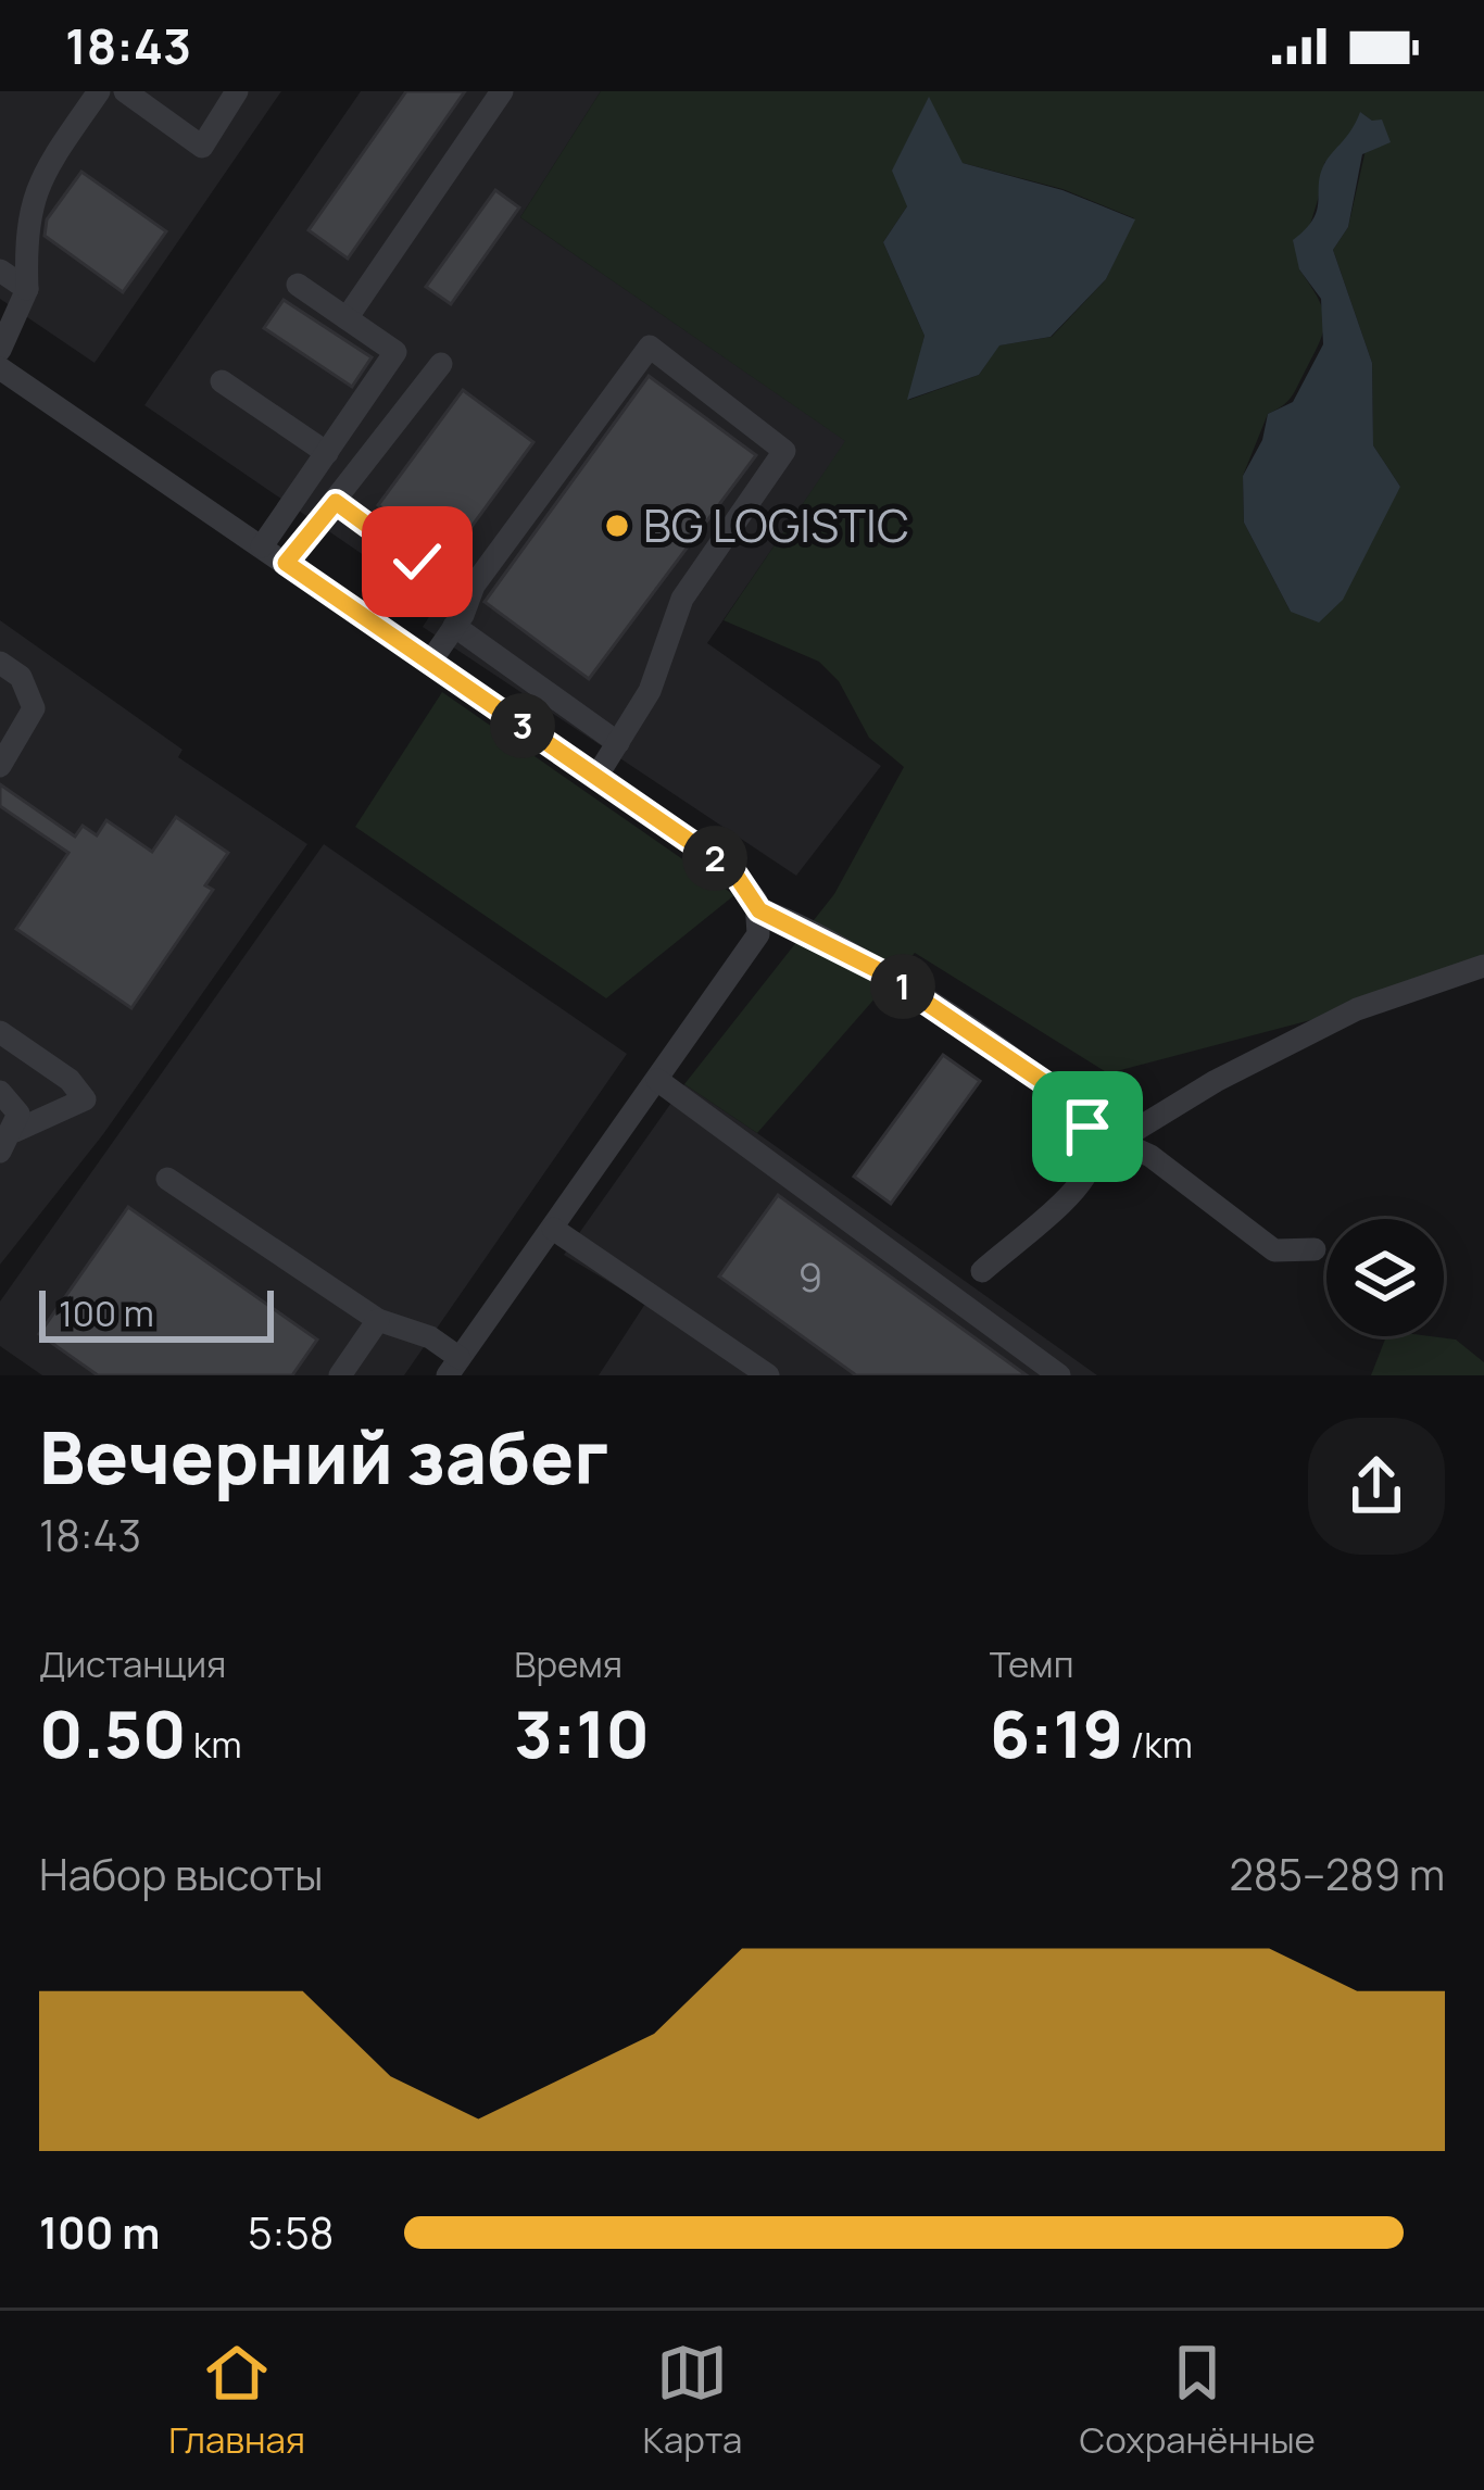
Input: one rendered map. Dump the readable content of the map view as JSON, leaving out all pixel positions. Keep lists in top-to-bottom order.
{
  "places": ["BG LOGISTIC"],
  "house_numbers": ["9"],
  "scale_bar": "100 m",
  "page": {
    "status": "18:43",
    "pins": ["3", "2", "1"],
    "scale": "100 m",
    "heading": ["Вечерний забег", "18:43"],
    "stats": [
      ["Дистанция", "0.50 km"],
      ["Время", "3:10"],
      ["Темп", "6:19 /km"]
    ],
    "chart": ["Набор высоты", "285–289 m"],
    "list": [
      {
        "name": "100 m",
        "note": "5:58"
      }
    ],
    "tabs": ["Главная", "Карта", "Сохранённые"]
  }
}
